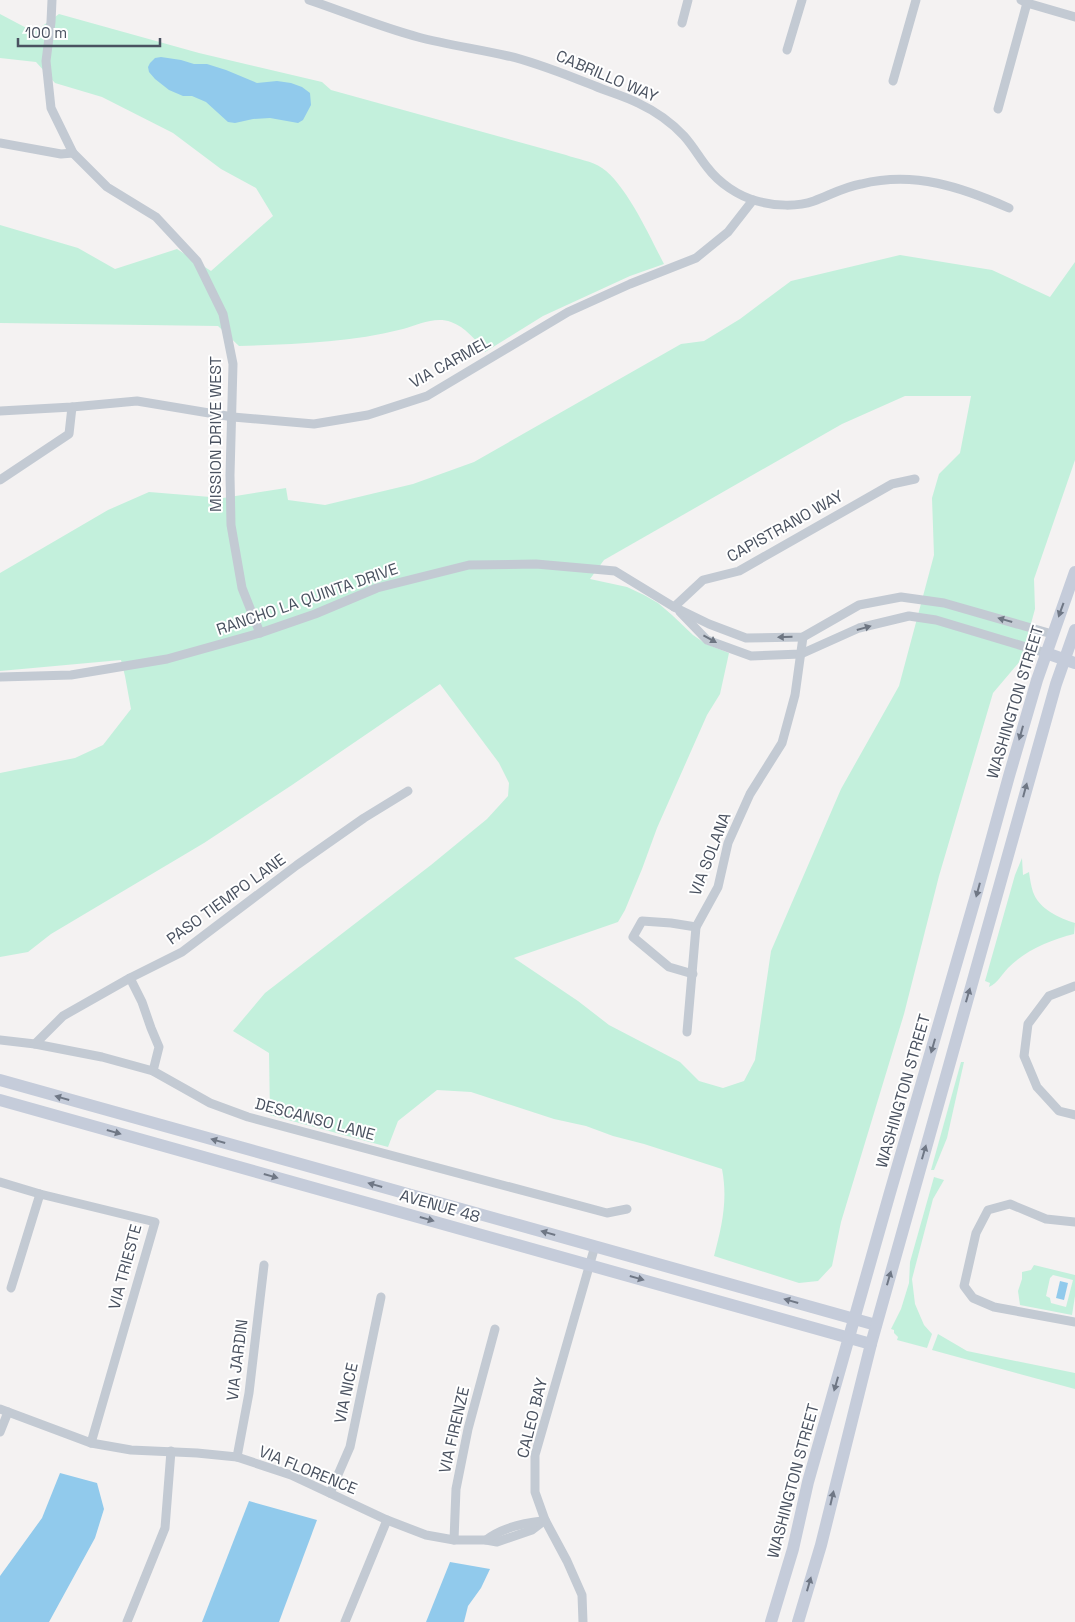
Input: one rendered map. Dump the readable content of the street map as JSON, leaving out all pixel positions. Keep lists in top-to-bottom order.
{
  "streets": {
    "main road": ["WASHINGTON STREET", "AVENUE 48"],
    "street": [
      "CABRILLO WAY",
      "VIA CARMEL",
      "MISSION DRIVE WEST",
      "CAPISTRANO WAY",
      "RANCHO LA QUINTA DRIVE",
      "VIA SOLANA",
      "PASO TIEMPO LANE",
      "DESCANSO LANE",
      "VIA TRIESTE",
      "VIA JARDIN",
      "VIA NICE",
      "CALEO BAY",
      "VIA FIRENZE",
      "VIA FLORENCE"
    ]
  },
  "crossings": [
    ["CABRILLO WAY", "VIA CARMEL"],
    ["VIA CARMEL", "MISSION DRIVE WEST"],
    ["MISSION DRIVE WEST", "RANCHO LA QUINTA DRIVE"],
    ["CAPISTRANO WAY", "RANCHO LA QUINTA DRIVE"],
    ["RANCHO LA QUINTA DRIVE", "WASHINGTON STREET"],
    ["RANCHO LA QUINTA DRIVE", "VIA SOLANA"],
    ["WASHINGTON STREET", "AVENUE 48"],
    ["PASO TIEMPO LANE", "DESCANSO LANE"],
    ["AVENUE 48", "CALEO BAY"],
    ["VIA TRIESTE", "VIA FLORENCE"],
    ["VIA JARDIN", "VIA FLORENCE"],
    ["VIA NICE", "VIA FLORENCE"],
    ["CALEO BAY", "VIA FLORENCE"],
    ["VIA FIRENZE", "VIA FLORENCE"]
  ],
  "scale_bar": "100 m"
}
